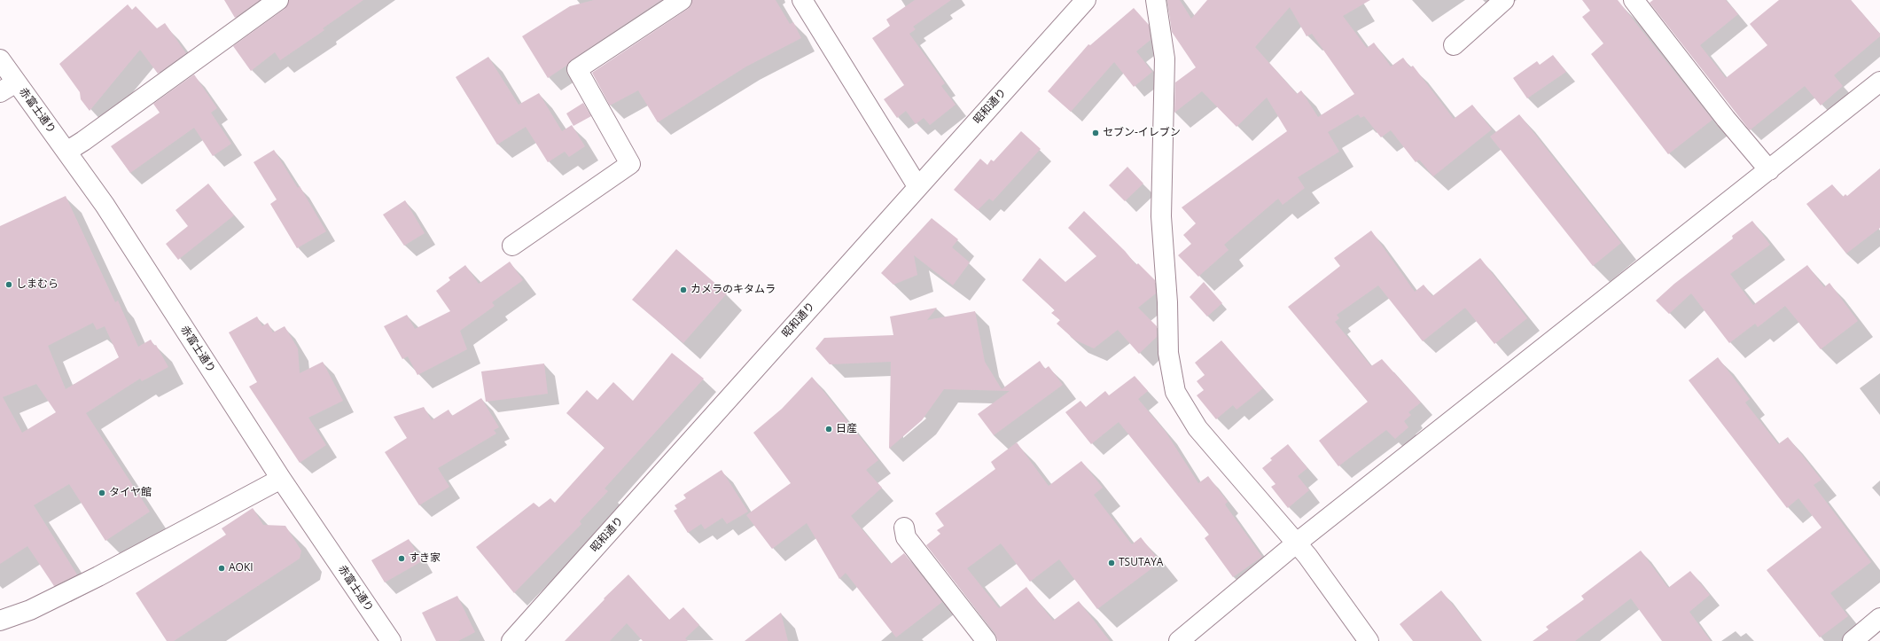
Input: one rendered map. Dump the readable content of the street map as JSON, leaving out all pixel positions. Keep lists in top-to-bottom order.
{
  "streets": {
    "street": ["昭和通り", "赤富士通り"]
  },
  "places": [
    "セブン-イレブン",
    "しまむら",
    "カメラのキタムラ",
    "日産",
    "タイヤ館",
    "すき家",
    "TSUTAYA",
    "AOKI"
  ]
}
